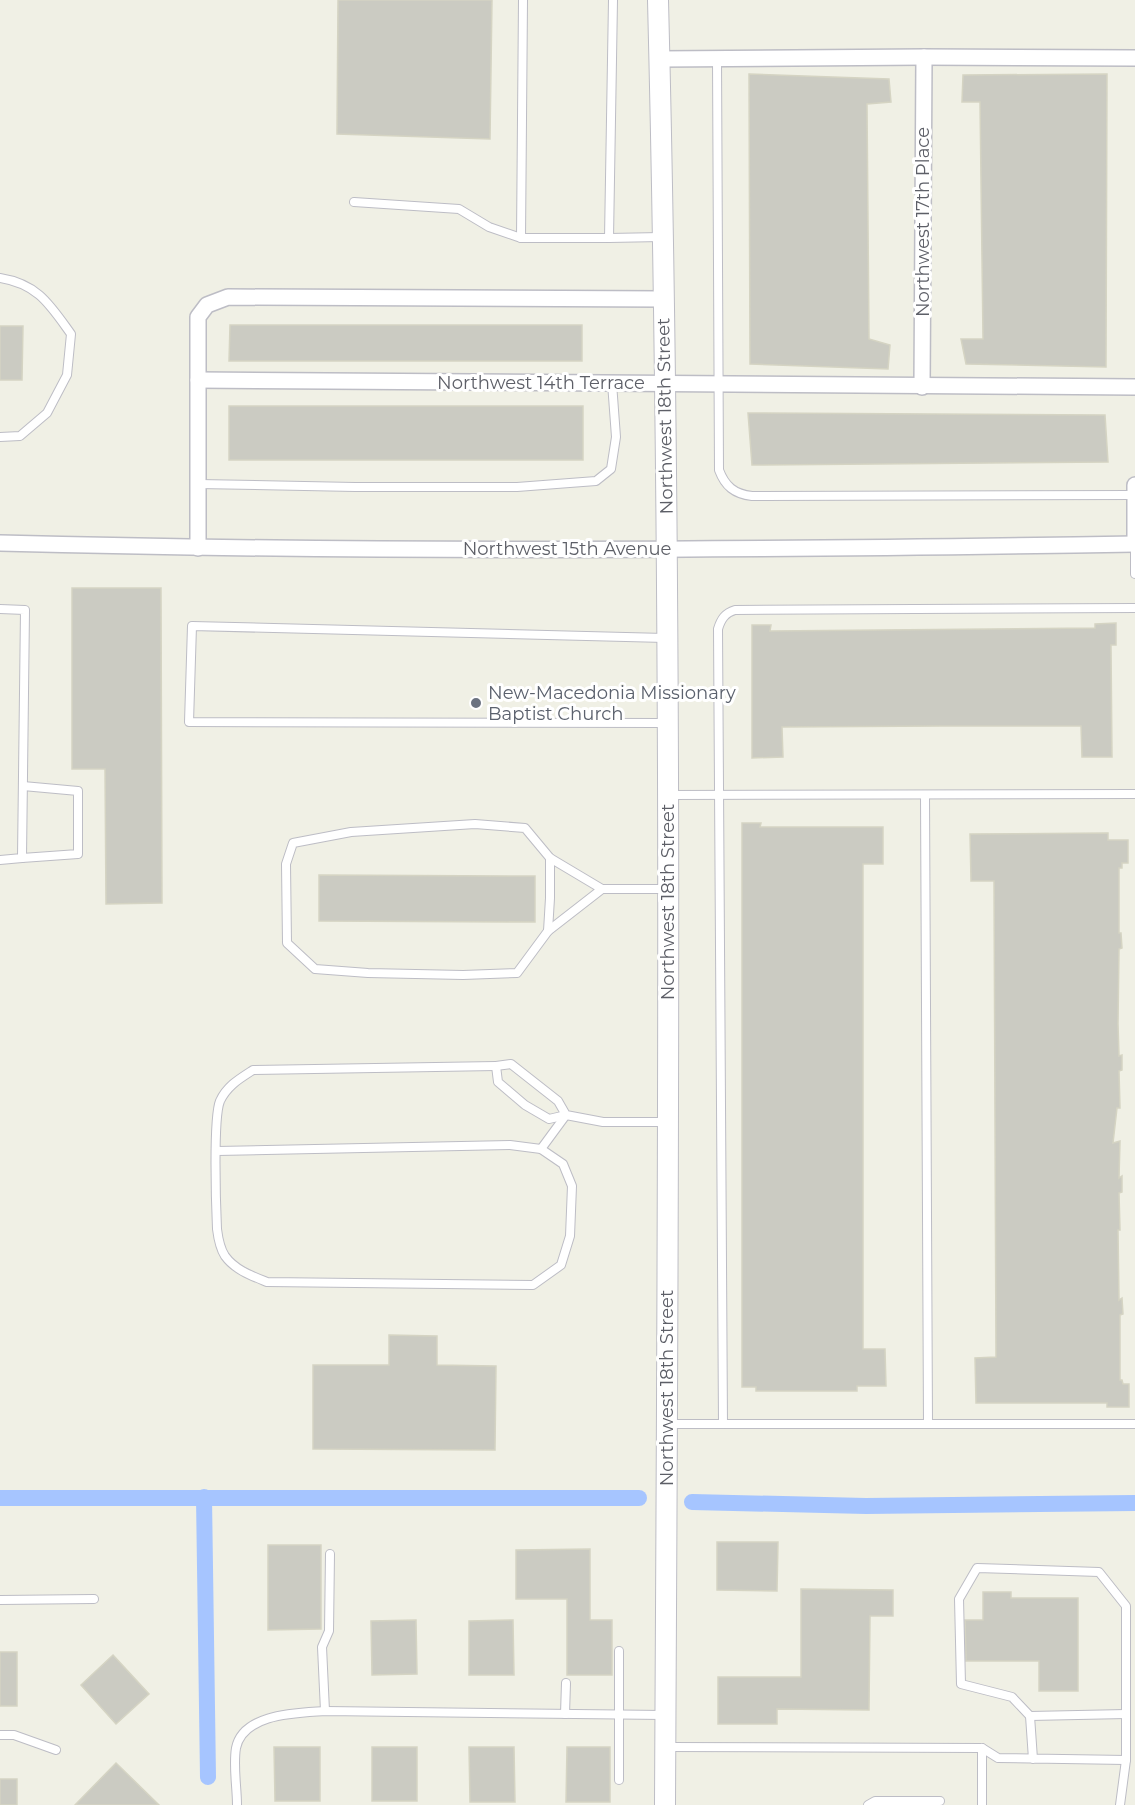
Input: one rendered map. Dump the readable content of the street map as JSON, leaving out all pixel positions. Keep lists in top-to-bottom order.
{
  "streets": {
    "street": [
      "Northwest 17th Place",
      "Northwest 14th Terrace",
      "Northwest 18th Street",
      "Northwest 15th Avenue"
    ]
  },
  "crossings": [
    ["Northwest 17th Place", "Northwest 14th Terrace"],
    ["Northwest 14th Terrace", "Northwest 18th Street"],
    ["Northwest 18th Street", "Northwest 15th Avenue"]
  ],
  "places": ["New-Macedonia Missionary Baptist Church"]
}
